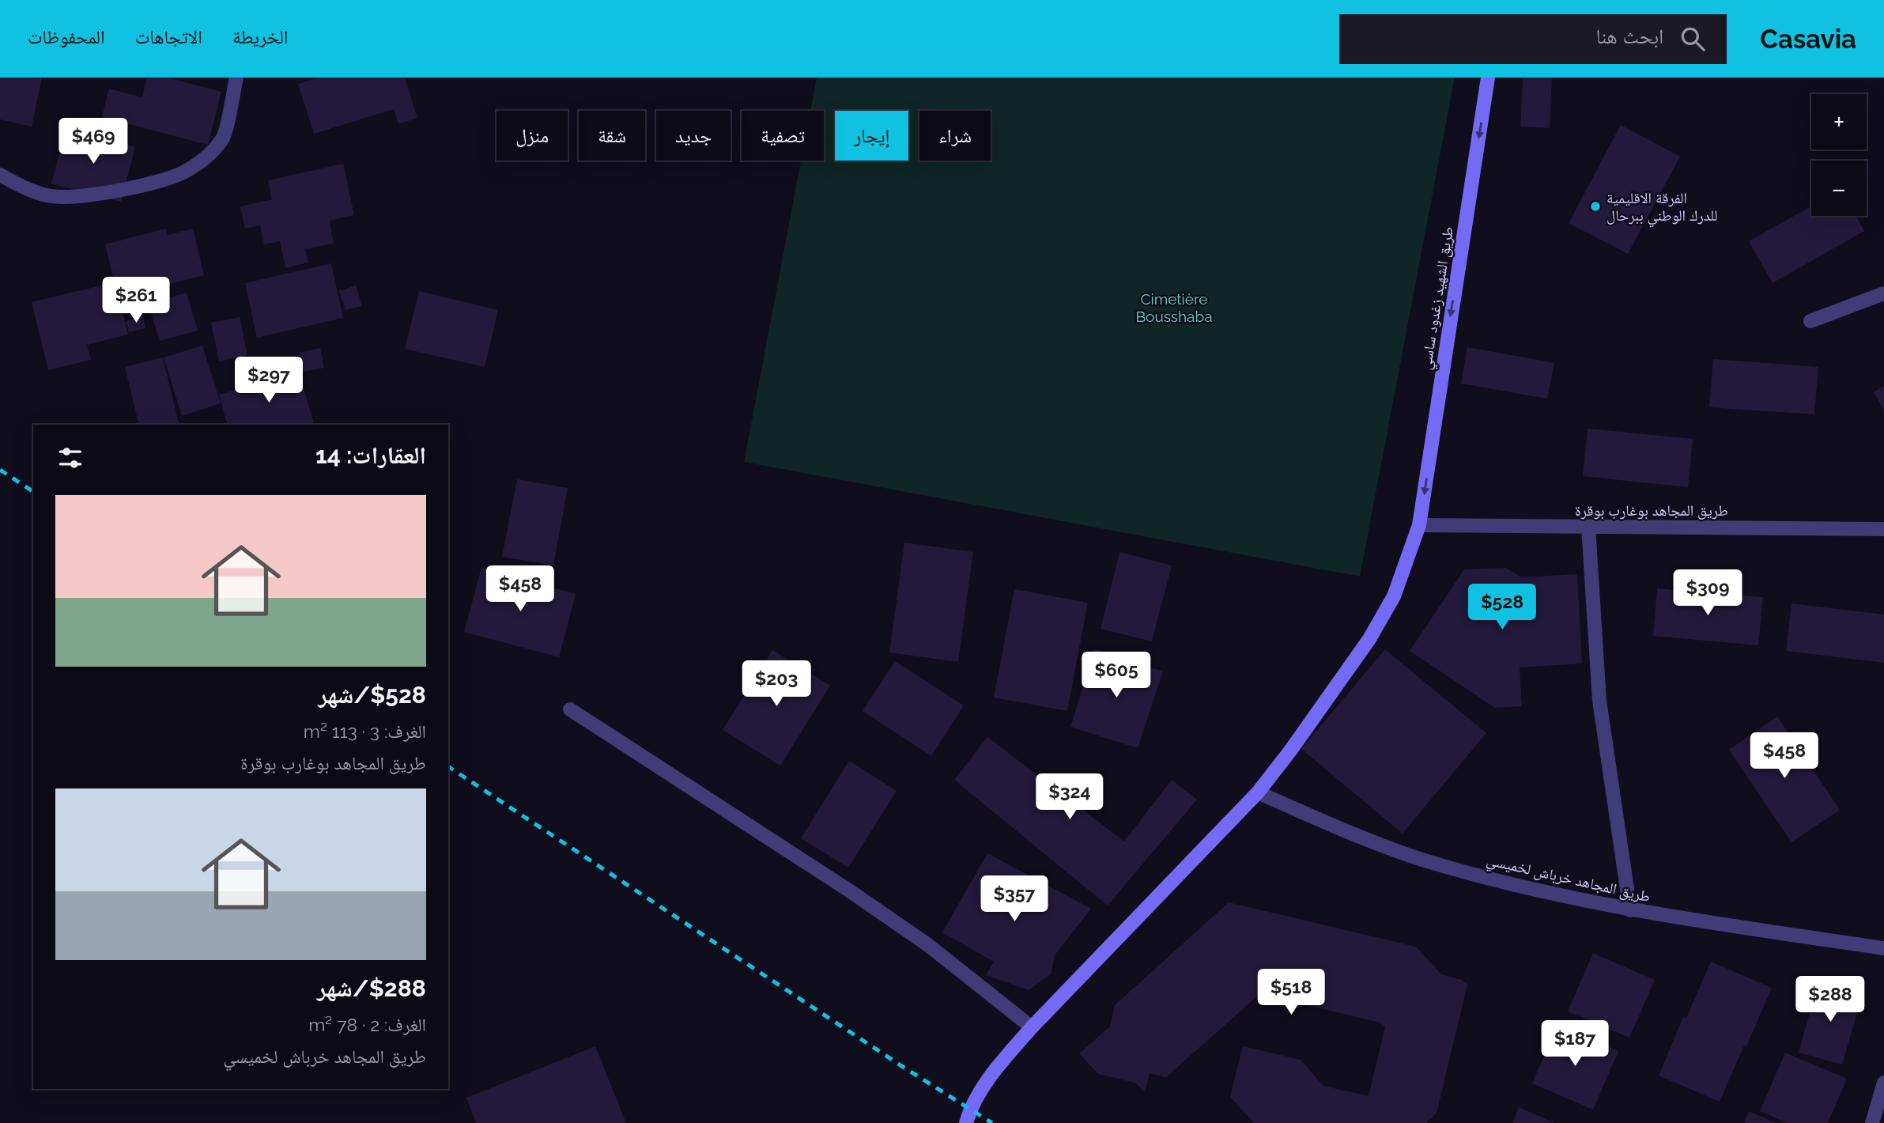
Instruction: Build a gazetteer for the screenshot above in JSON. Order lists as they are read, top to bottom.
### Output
{
  "streets": {
    "street": ["طريق الشهيد زغدود ساسي", "طريق المجاهد بوغارب بوقرة", "طريق المجاهد خرباش لخميسي"]
  },
  "crossings": [
    ["طريق الشهيد زغدود ساسي", "طريق المجاهد بوغارب بوقرة"],
    ["طريق الشهيد زغدود ساسي", "طريق المجاهد خرباش لخميسي"]
  ],
  "one_way": ["طريق الشهيد زغدود ساسي"],
  "parks": ["Cimetière Bousshaba"],
  "places": ["الفرقة الاقليمية للدرك الوطني ببرحال"],
  "page": {
    "header": "Casavia",
    "search": "ابحث هنا",
    "nav": ["الخريطة", "الاتجاهات", "المحفوظات"],
    "map_buttons": ["+", "−"],
    "chip": [
      "شراء",
      "إيجار",
      "تصفية",
      "جديد",
      "شقة",
      "منزل"
    ],
    "price": [
      "$469",
      "$261",
      "$297",
      "$458",
      "$309",
      "$528",
      "$605",
      "$203",
      "$458",
      "$324",
      "$357",
      "$518",
      "$288",
      "$187"
    ],
    "heading": "العقارات: 14",
    "list": [
      {
        "name": "$528/شهر",
        "note": "الغرف: 3 · 113 m² · طريق المجاهد بوغارب بوقرة"
      },
      {
        "name": "$288/شهر",
        "note": "الغرف: 2 · 78 m² · طريق المجاهد خرباش لخميسي"
      }
    ]
  }
}
